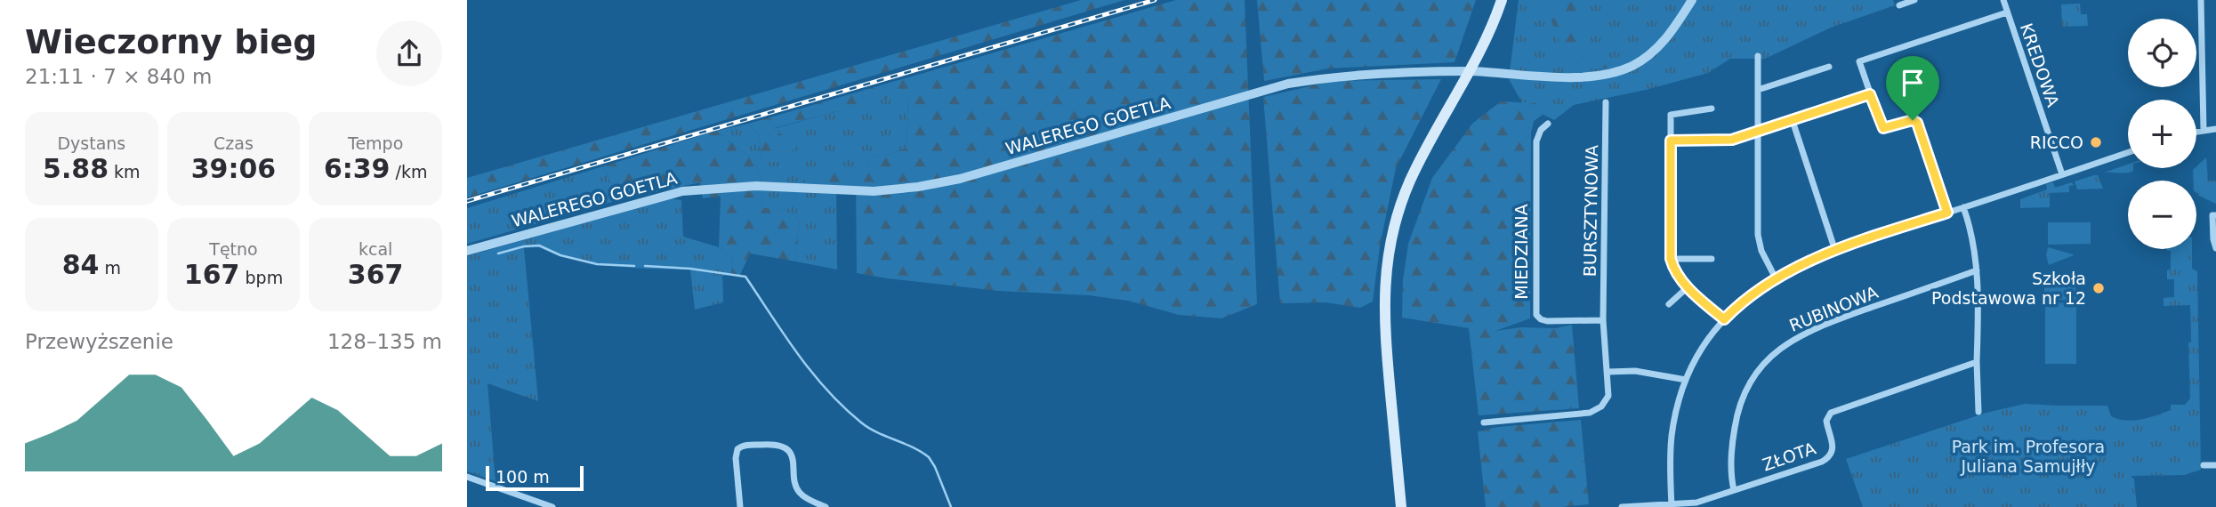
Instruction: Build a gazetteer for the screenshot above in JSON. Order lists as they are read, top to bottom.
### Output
{
  "streets": {
    "street": [
      "KREDOWA",
      "WALEREGO GOETLA",
      "BURSZTYNOWA",
      "MIEDZIANA",
      "RUBINOWA",
      "ZŁOTA"
    ]
  },
  "crossings": [
    ["BURSZTYNOWA", "MIEDZIANA"],
    ["RUBINOWA", "ZŁOTA"]
  ],
  "parks": ["Park im. Profesora Juliana Samujłły"],
  "places": ["RICCO", "Szkoła Podstawowa nr 12"],
  "scale_bar": "100 m",
  "page": {
    "heading": ["Wieczorny bieg", "21:11 · 7 × 840 m"],
    "map_buttons": ["+", "−"],
    "stats": [
      ["Dystans", "5.88 km"],
      ["Czas", "39:06"],
      ["Tempo", "6:39 /km"],
      ["84 m"],
      ["Tętno", "167 bpm"],
      ["kcal", "367"]
    ],
    "chart": ["Przewyższenie", "128–135 m"],
    "scale": "100 m"
  }
}
